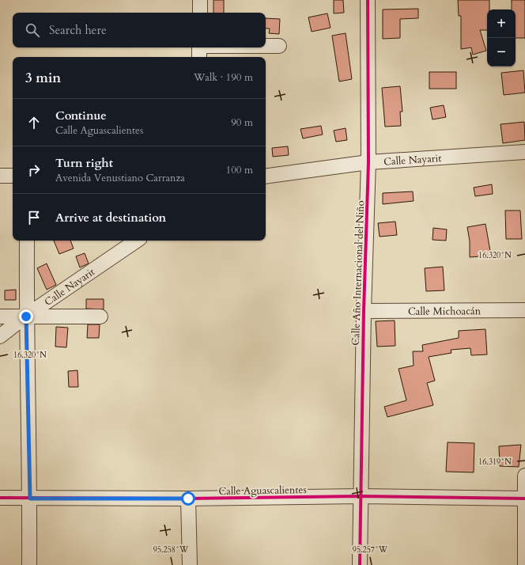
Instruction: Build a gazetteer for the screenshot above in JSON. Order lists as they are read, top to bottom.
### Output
{
  "streets": {
    "street": [
      "Calle Nayarit",
      "Calle Año Internacional del Niño",
      "Calle Michoacán",
      "Calle Aguascalientes"
    ]
  },
  "crossings": [
    ["Calle Nayarit", "Calle Año Internacional del Niño"],
    ["Calle Año Internacional del Niño", "Calle Michoacán"],
    ["Calle Año Internacional del Niño", "Calle Aguascalientes"]
  ],
  "page": {
    "map_buttons": ["+", "−"],
    "search": "Search here",
    "heading": ["3 min", "Walk · 190 m"],
    "list": [
      ["Continue", "Calle Aguascalientes", "90 m"],
      ["Turn right", "Avenida Venustiano Carranza", "100 m"],
      "Arrive at destination"
    ]
  },
  "coordinates": [
    "16.320°N",
    "16.319°N",
    "95.258°W",
    "95.257°W"
  ]
}
